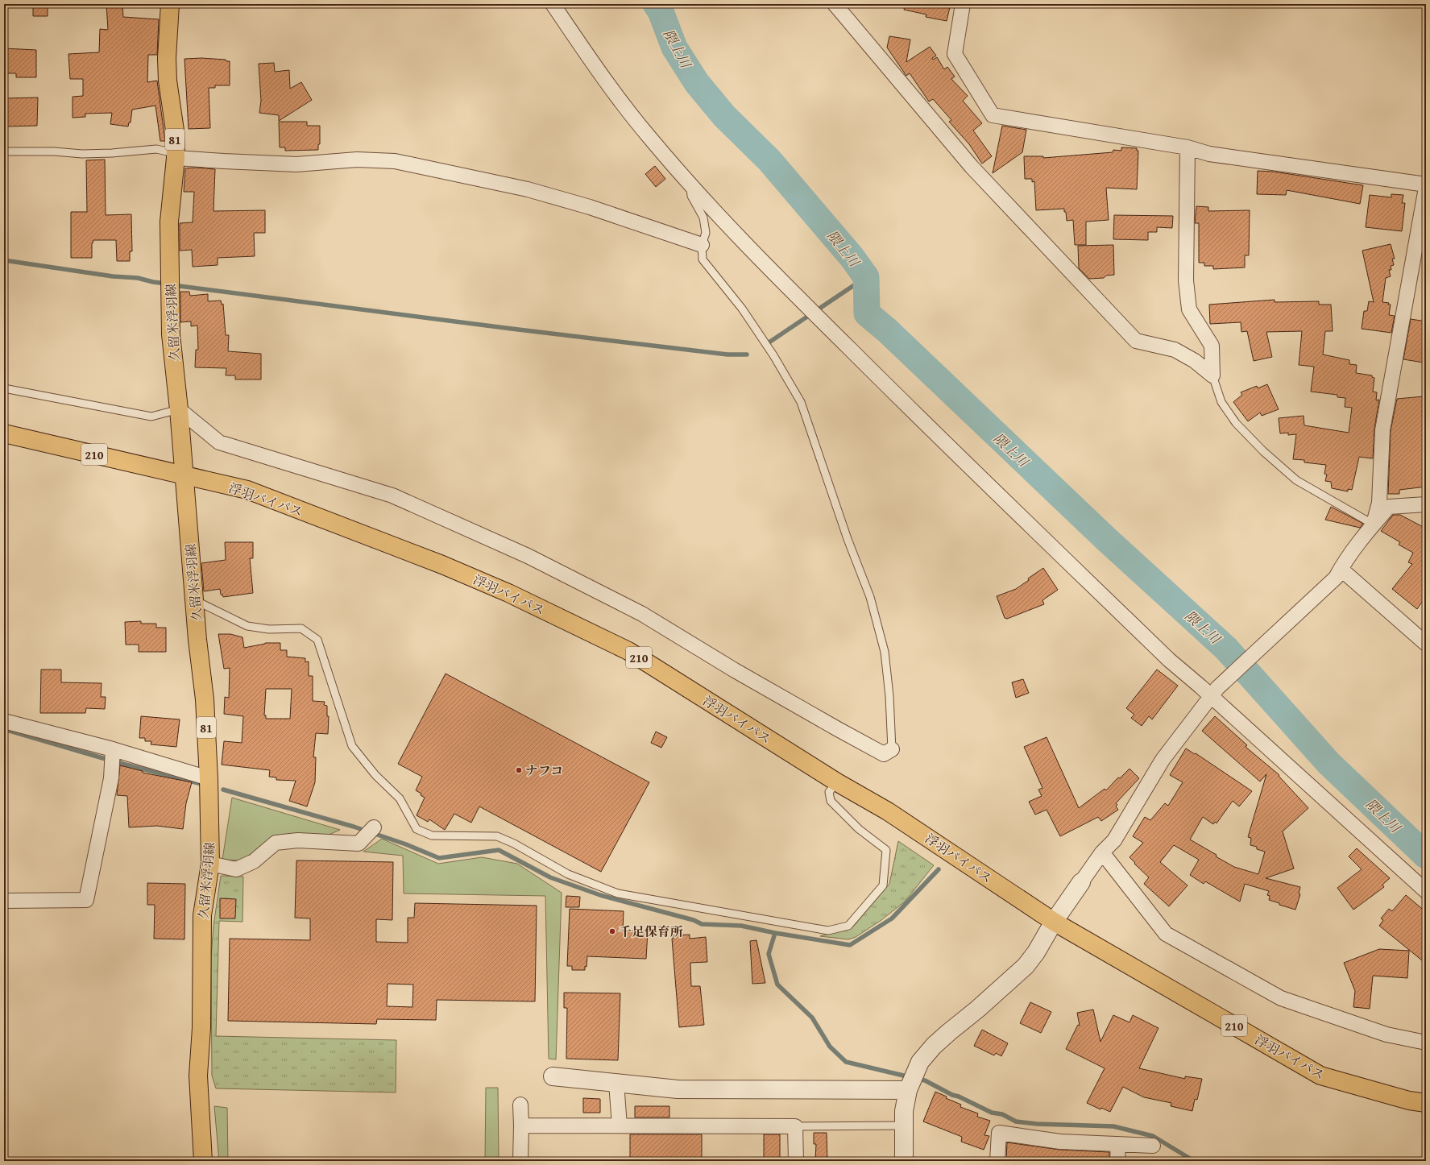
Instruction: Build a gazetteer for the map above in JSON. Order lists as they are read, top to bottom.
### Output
{
  "streets": {
    "main road": [
      "81",
      "久留米浮羽線",
      "210",
      "浮羽バイパス"
    ]
  },
  "crossings": [
    ["久留米浮羽線", "浮羽バイパス"]
  ],
  "water": ["隈上川"],
  "places": ["ナフコ", "千足保育所"]
}
